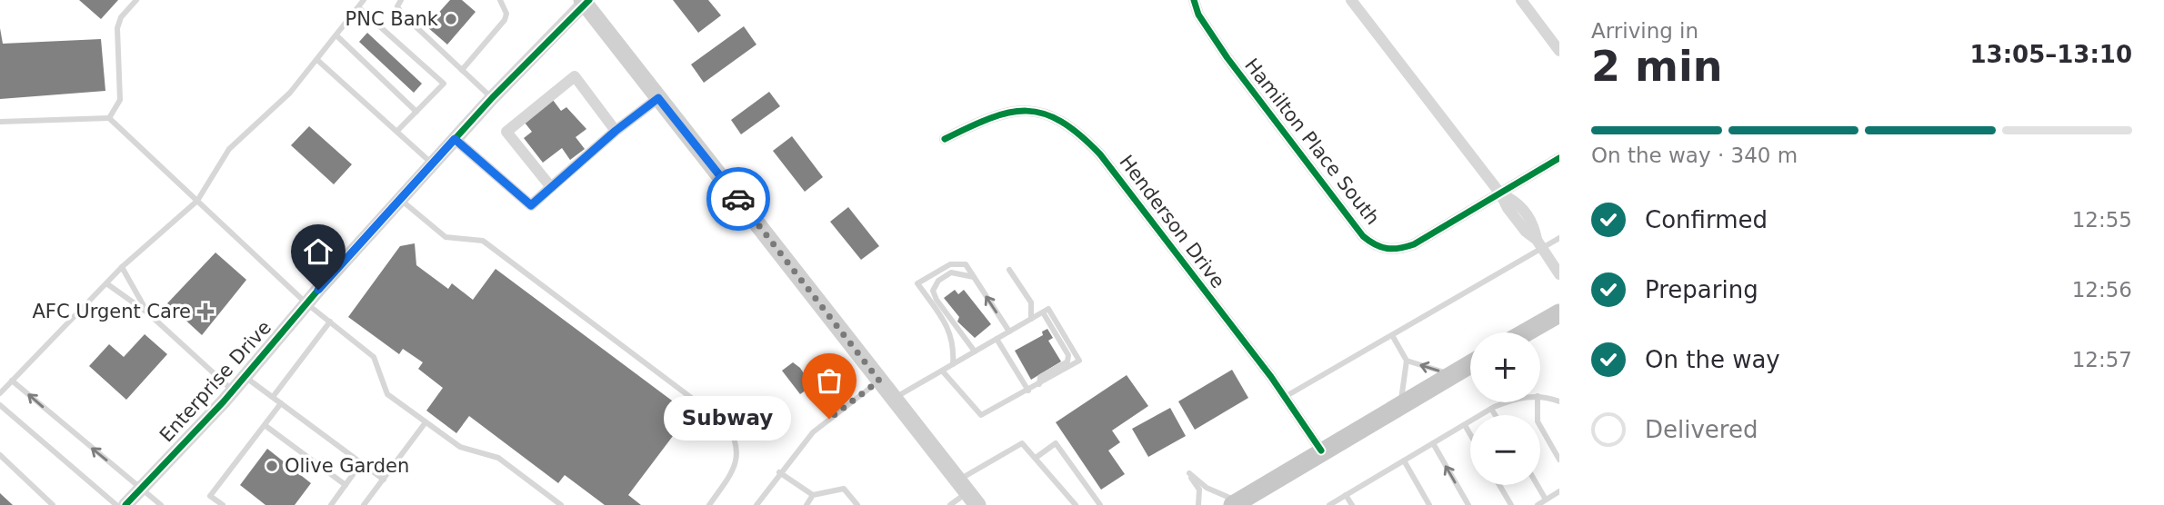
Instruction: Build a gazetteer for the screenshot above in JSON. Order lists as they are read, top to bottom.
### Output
{
  "streets": {
    "street": ["Hamilton Place South", "Henderson Drive", "Enterprise Drive"]
  },
  "places": {
    "other": ["PNC Bank", "Subway", "Olive Garden"],
    "health": ["AFC Urgent Care"]
  },
  "page": {
    "heading": ["2 min", "Arriving in", "13:05–13:10"],
    "bar": "On the way · 340 m",
    "list": [
      ["Confirmed", "12:55"],
      ["Preparing", "12:56"],
      ["On the way", "12:57"],
      "Delivered"
    ],
    "map_buttons": ["+", "−"],
    "bubble": "Subway"
  }
}
